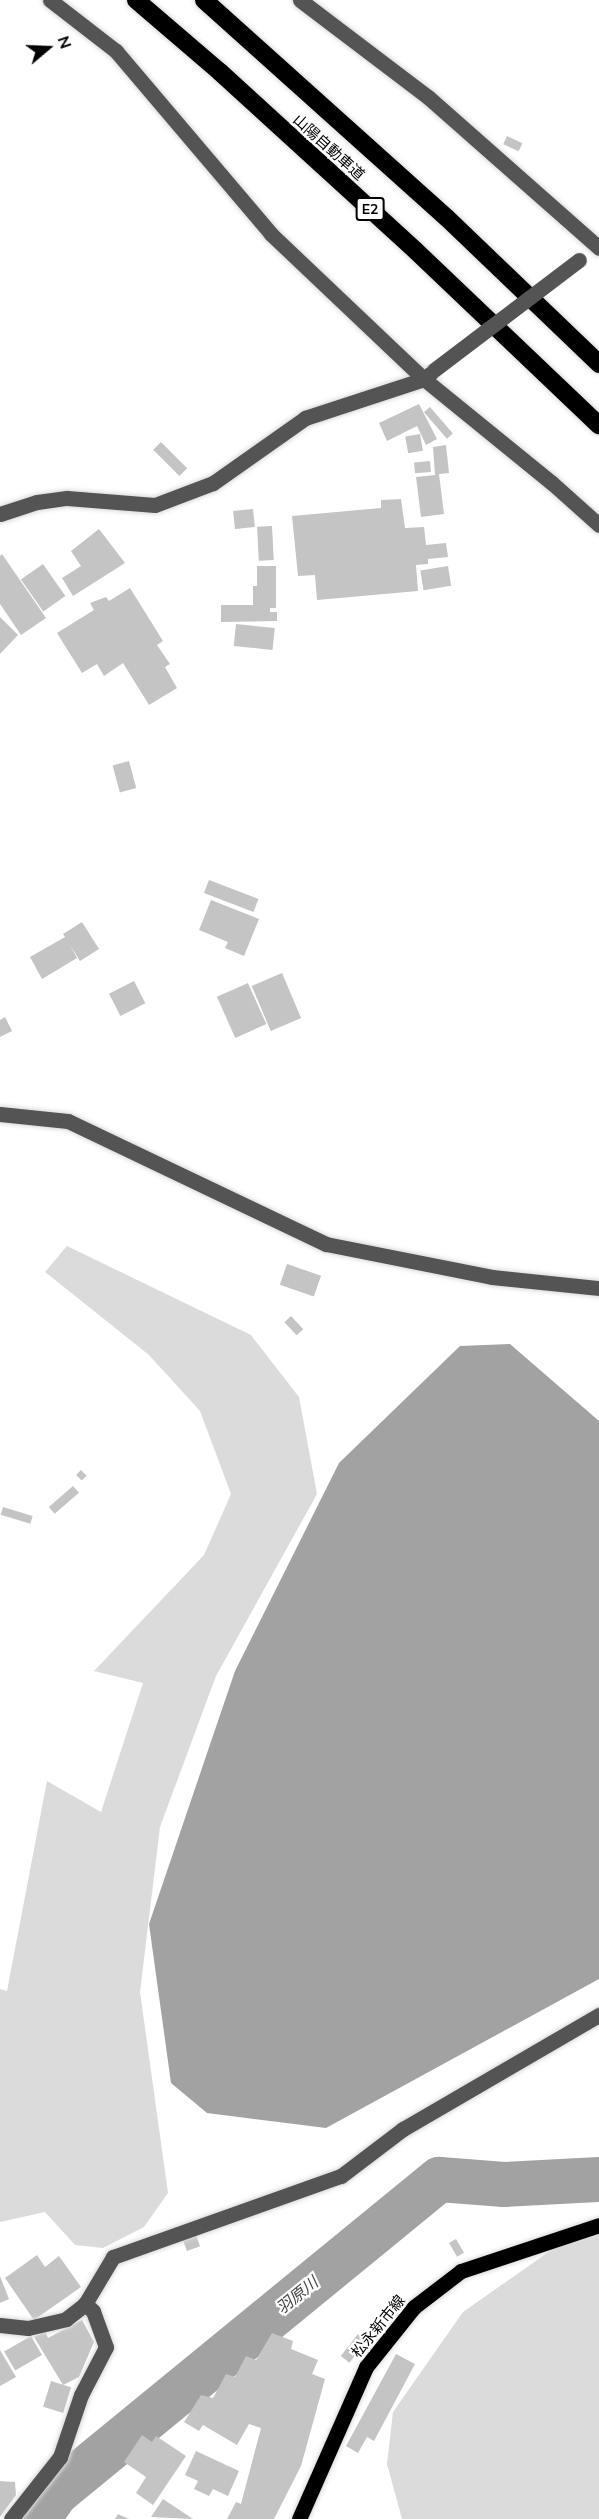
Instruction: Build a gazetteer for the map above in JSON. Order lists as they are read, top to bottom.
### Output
{
  "streets": {
    "highway": ["山陽自動車道", "E2"],
    "main road": ["松永新市線"]
  },
  "water": ["羽原川"],
  "north": "right"
}
